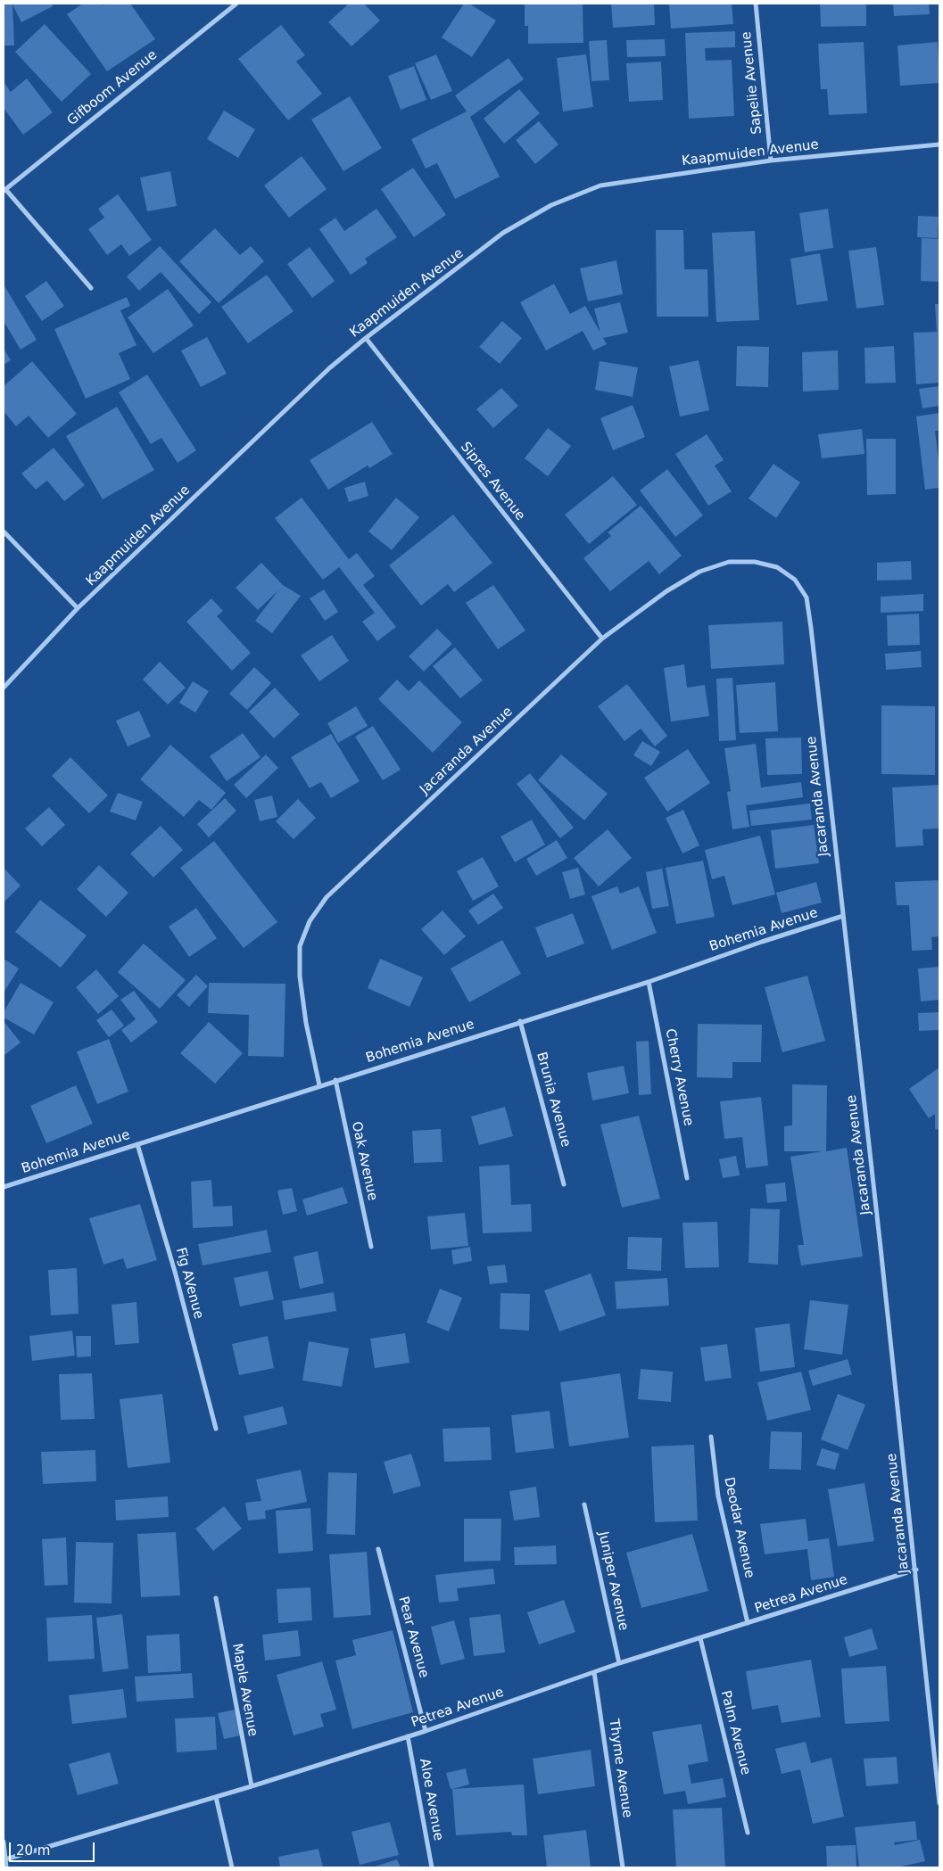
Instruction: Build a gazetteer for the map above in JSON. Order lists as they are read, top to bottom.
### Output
{
  "streets": {
    "street": [
      "Sapelie Avenue",
      "Gifboom Avenue",
      "Kaapmuiden Avenue",
      "Sipres Avenue",
      "Jacaranda Avenue",
      "Bohemia Avenue",
      "Cherry Avenue",
      "Brunia Avenue",
      "Oak Avenue",
      "Fig AVenue",
      "Deodar Avenue",
      "Juniper Avenue",
      "Petrea Avenue",
      "Pear Avenue",
      "Maple Avenue",
      "Palm Avenue",
      "Thyme Avenue",
      "Aloe Avenue"
    ]
  },
  "crossings": [
    ["Sapelie Avenue", "Kaapmuiden Avenue"],
    ["Kaapmuiden Avenue", "Sipres Avenue"],
    ["Sipres Avenue", "Jacaranda Avenue"],
    ["Jacaranda Avenue", "Bohemia Avenue"],
    ["Jacaranda Avenue", "Petrea Avenue"],
    ["Bohemia Avenue", "Cherry Avenue"],
    ["Bohemia Avenue", "Brunia Avenue"],
    ["Bohemia Avenue", "Oak Avenue"],
    ["Bohemia Avenue", "Fig AVenue"],
    ["Deodar Avenue", "Petrea Avenue"],
    ["Juniper Avenue", "Petrea Avenue"],
    ["Petrea Avenue", "Pear Avenue"],
    ["Petrea Avenue", "Maple Avenue"],
    ["Petrea Avenue", "Palm Avenue"],
    ["Petrea Avenue", "Thyme Avenue"],
    ["Petrea Avenue", "Aloe Avenue"]
  ],
  "scale_bar": "20 m"
}
